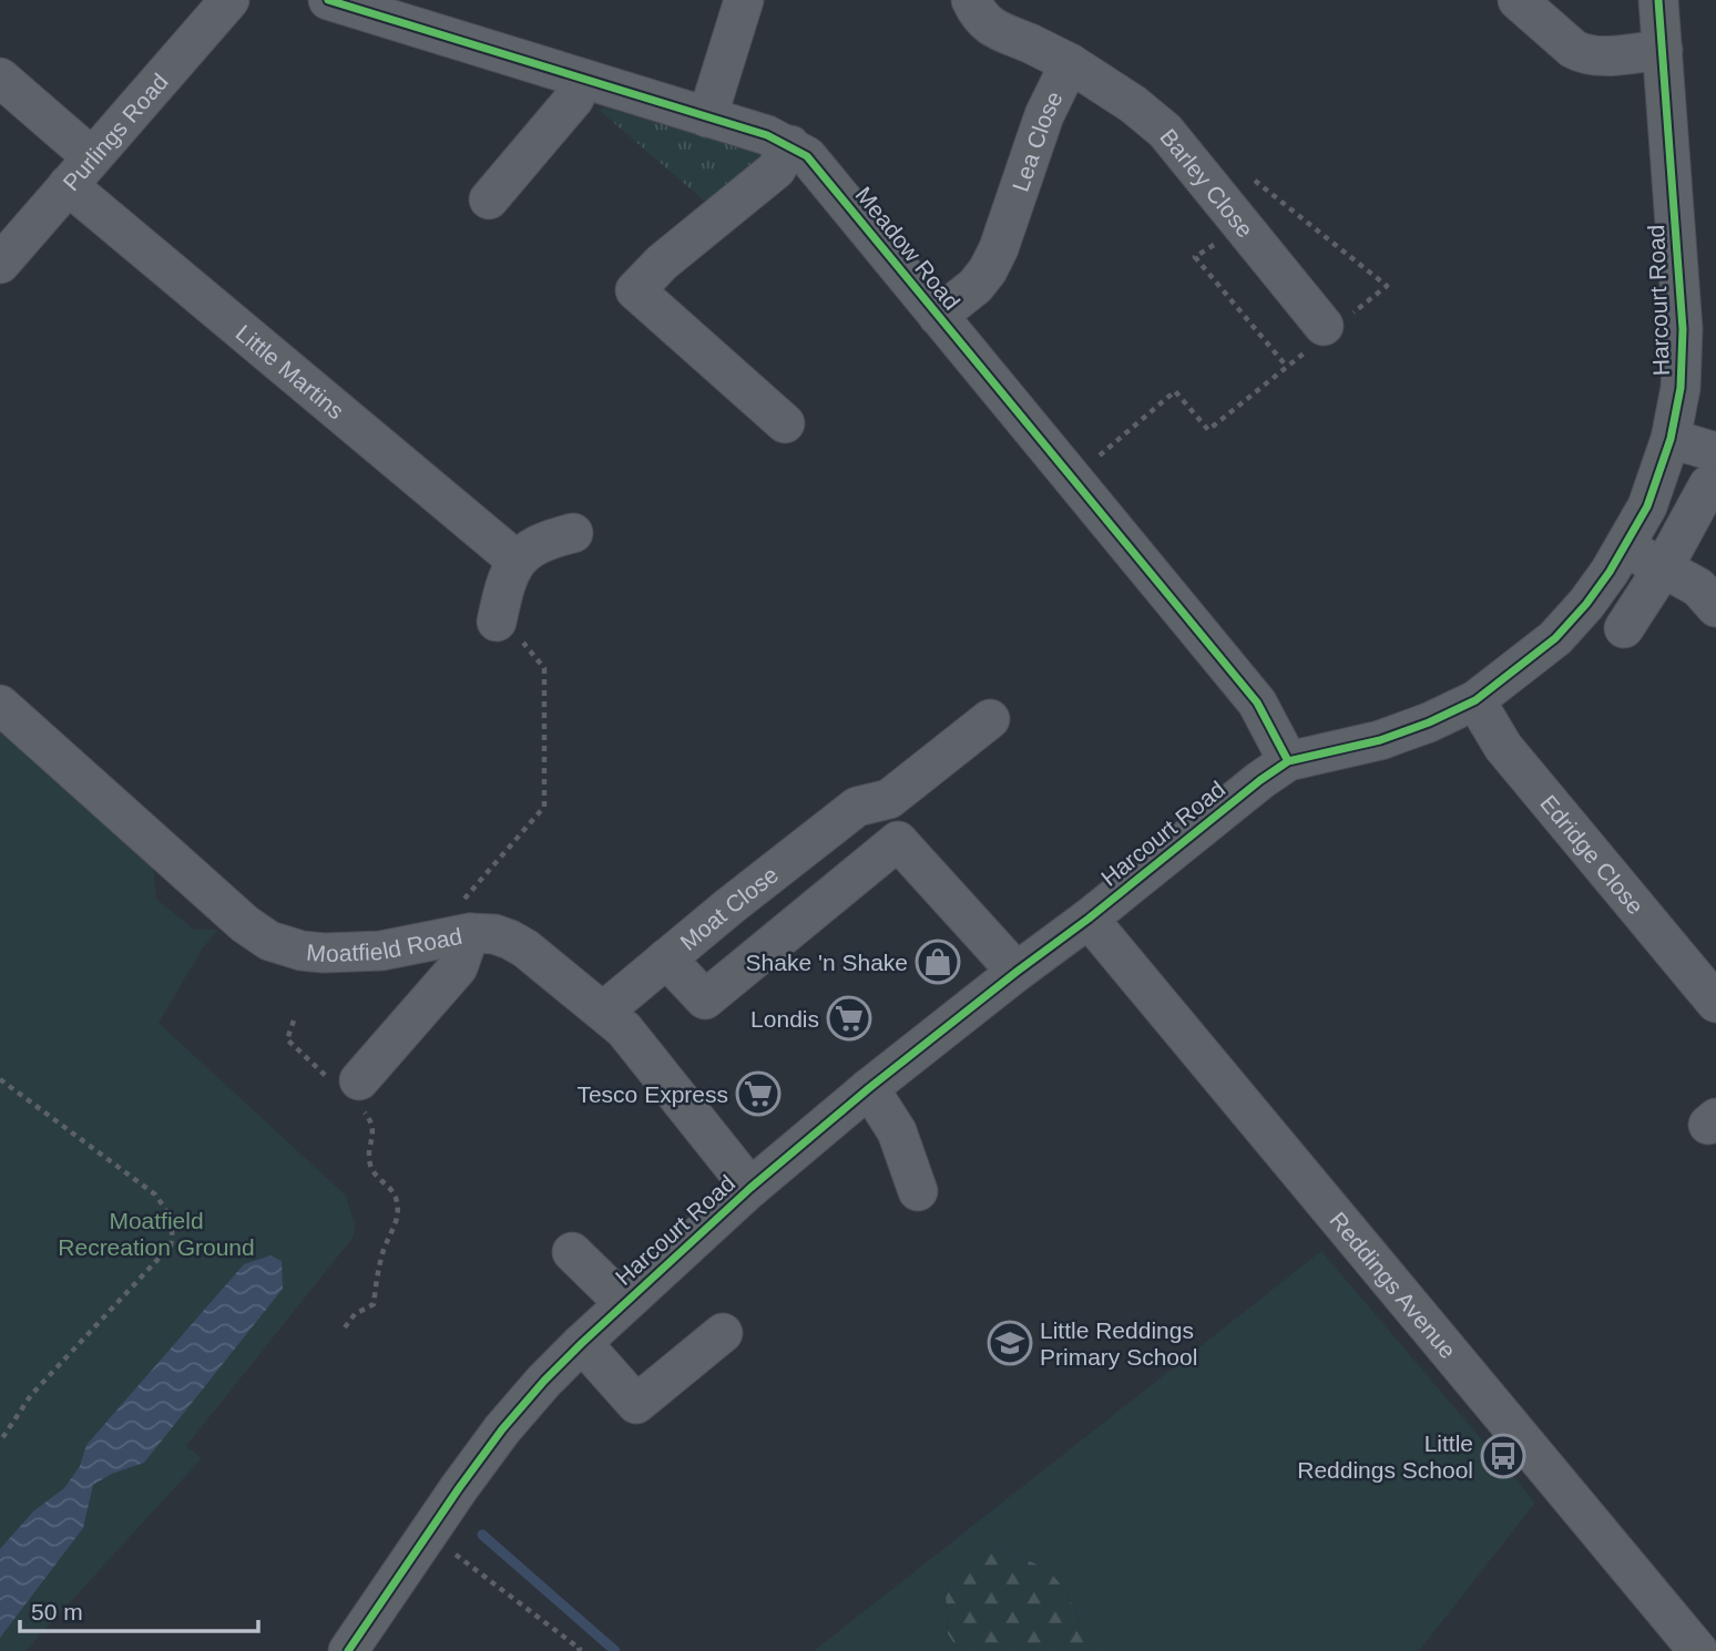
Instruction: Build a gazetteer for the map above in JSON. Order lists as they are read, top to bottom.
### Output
{
  "streets": {
    "street": [
      "Purlings Road",
      "Lea Close",
      "Barley Close",
      "Meadow Road",
      "Harcourt Road",
      "Little Martins",
      "Edridge Close",
      "Moat Close",
      "Moatfield Road",
      "Reddings Avenue"
    ]
  },
  "crossings": [
    ["Purlings Road", "Little Martins"],
    ["Lea Close", "Barley Close"],
    ["Lea Close", "Meadow Road"],
    ["Meadow Road", "Harcourt Road"],
    ["Harcourt Road", "Edridge Close"],
    ["Harcourt Road", "Moatfield Road"],
    ["Harcourt Road", "Reddings Avenue"],
    ["Moat Close", "Moatfield Road"]
  ],
  "parks": ["Moatfield Recreation Ground"],
  "places": {
    "shop": ["Shake 'n Shake"],
    "supermarket": ["Londis", "Tesco Express"],
    "school or university": ["Little Reddings Primary School"],
    "bus stop": ["Little Reddings School"]
  },
  "scale_bar": "50 m"
}
